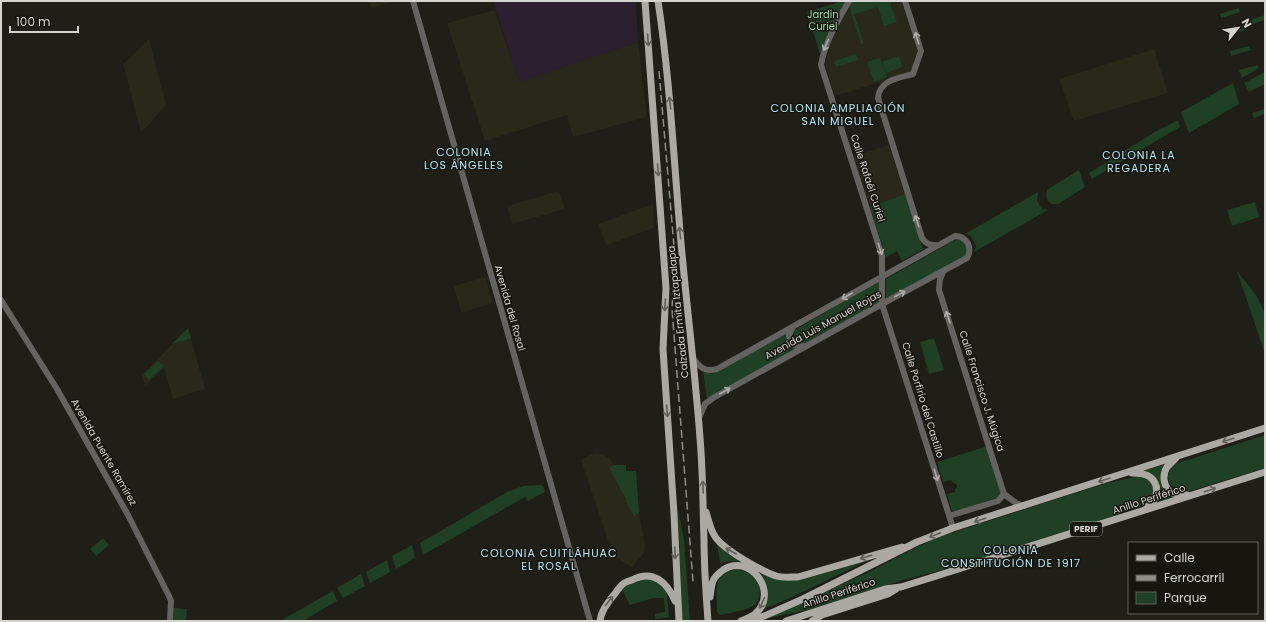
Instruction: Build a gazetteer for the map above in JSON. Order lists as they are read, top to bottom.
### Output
{
  "streets": {
    "main road": ["Calzada Ermita Iztapalapa", "Anillo Periférico", "PERIF"],
    "street": [
      "Calle Rafaél Curiel",
      "Avenida del Rosal",
      "Avenida Luis Manuel Rojas",
      "Calle Francisco J. Múgica",
      "Calle Porfirio del Castillo",
      "Avenida Puente Ramírez"
    ]
  },
  "crossings": [
    ["Calle Rafaél Curiel", "Avenida Luis Manuel Rojas"],
    ["Calle Rafaél Curiel", "Calle Porfirio del Castillo"],
    ["Calzada Ermita Iztapalapa", "Avenida Luis Manuel Rojas"],
    ["Avenida Luis Manuel Rojas", "Calle Francisco J. Múgica"],
    ["Avenida Luis Manuel Rojas", "Calle Porfirio del Castillo"]
  ],
  "one_way": ["Calle Rafaél Curiel", "Calle Francisco J. Múgica", "Calle Porfirio del Castillo"],
  "districts": [
    "COLONIA AMPLIACIÓN SAN MIGUEL",
    "COLONIA LOS ÁNGELES",
    "COLONIA LA REGADERA",
    "COLONIA CONSTITUCIÓN DE 1917",
    "COLONIA CUITLÁHUAC EL ROSAL"
  ],
  "parks": ["Jardín Curiel"],
  "legend": ["Calle", "Ferrocarril", "Parque"],
  "scale_bar": "100 m",
  "north": "top right"
}
